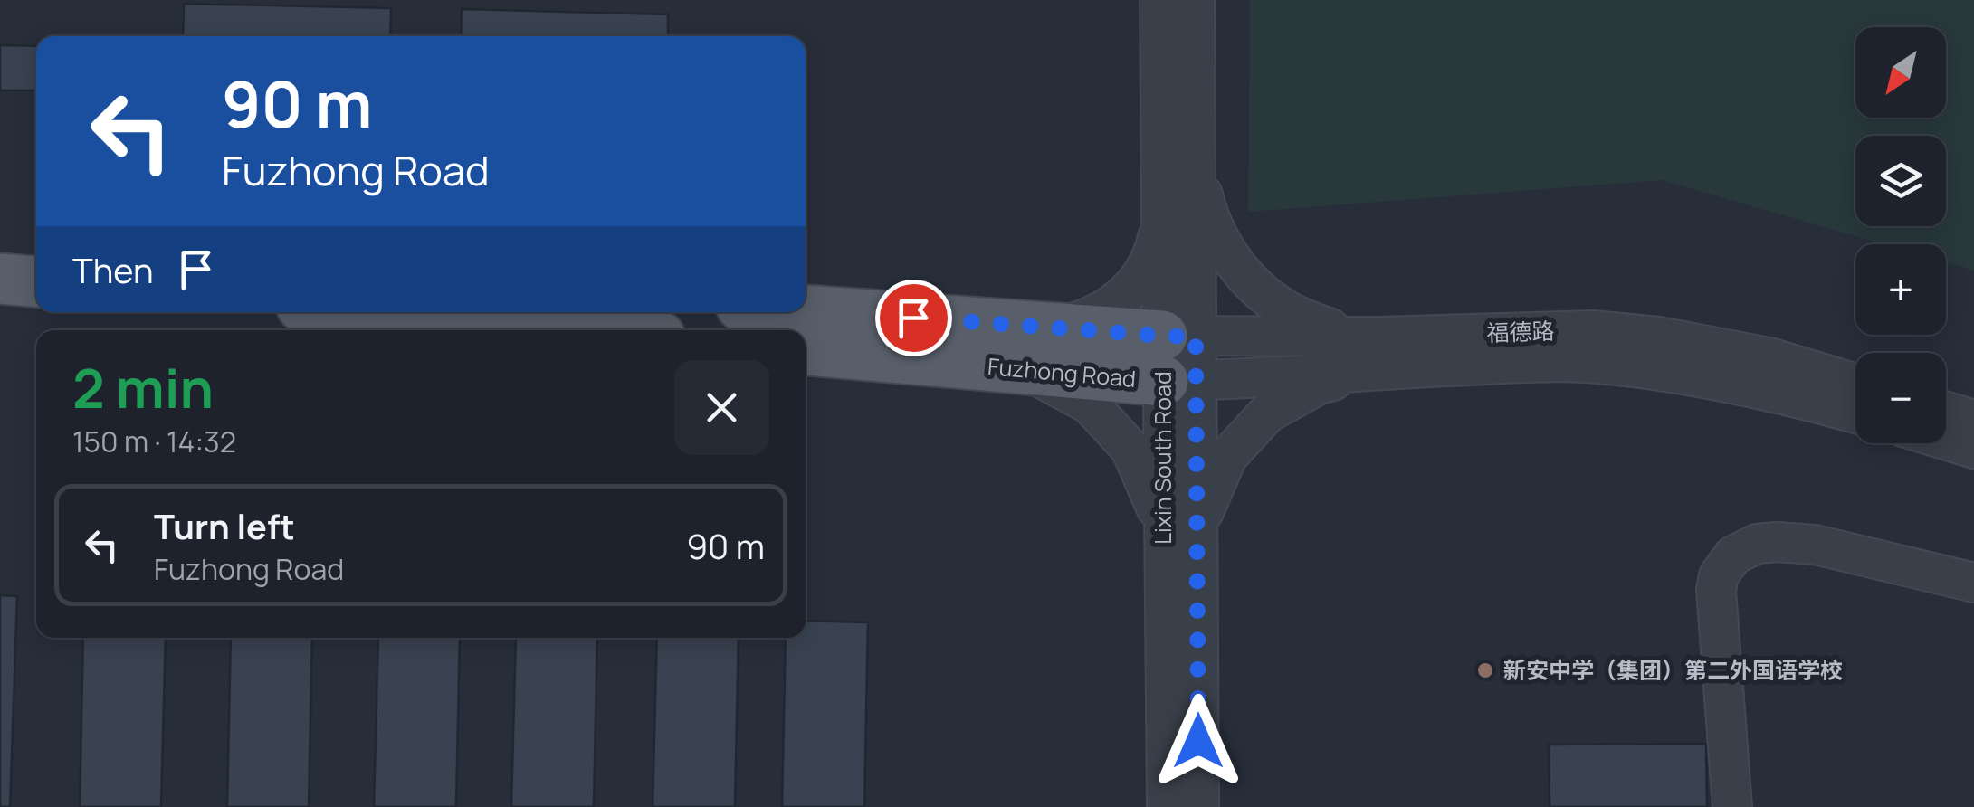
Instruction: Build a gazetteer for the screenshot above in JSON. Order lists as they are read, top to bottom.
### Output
{
  "streets": {
    "main road": ["Fuzhong Road"],
    "street": ["福德路", "Lixin South Road"]
  },
  "crossings": [
    ["福德路", "Fuzhong Road"],
    ["福德路", "Lixin South Road"],
    ["Fuzhong Road", "Lixin South Road"]
  ],
  "places": ["新安中学（集团）第二外国语学校"],
  "north": "bottom left",
  "page": {
    "map_buttons": ["+", "−"],
    "turn": ["90 m", "Fuzhong Road"],
    "then": "Then",
    "heading": ["2 min", "150 m · 14:32"],
    "list": [
      {
        "name": "Turn left",
        "note": "Fuzhong Road",
        "value": "90 m"
      }
    ]
  }
}
